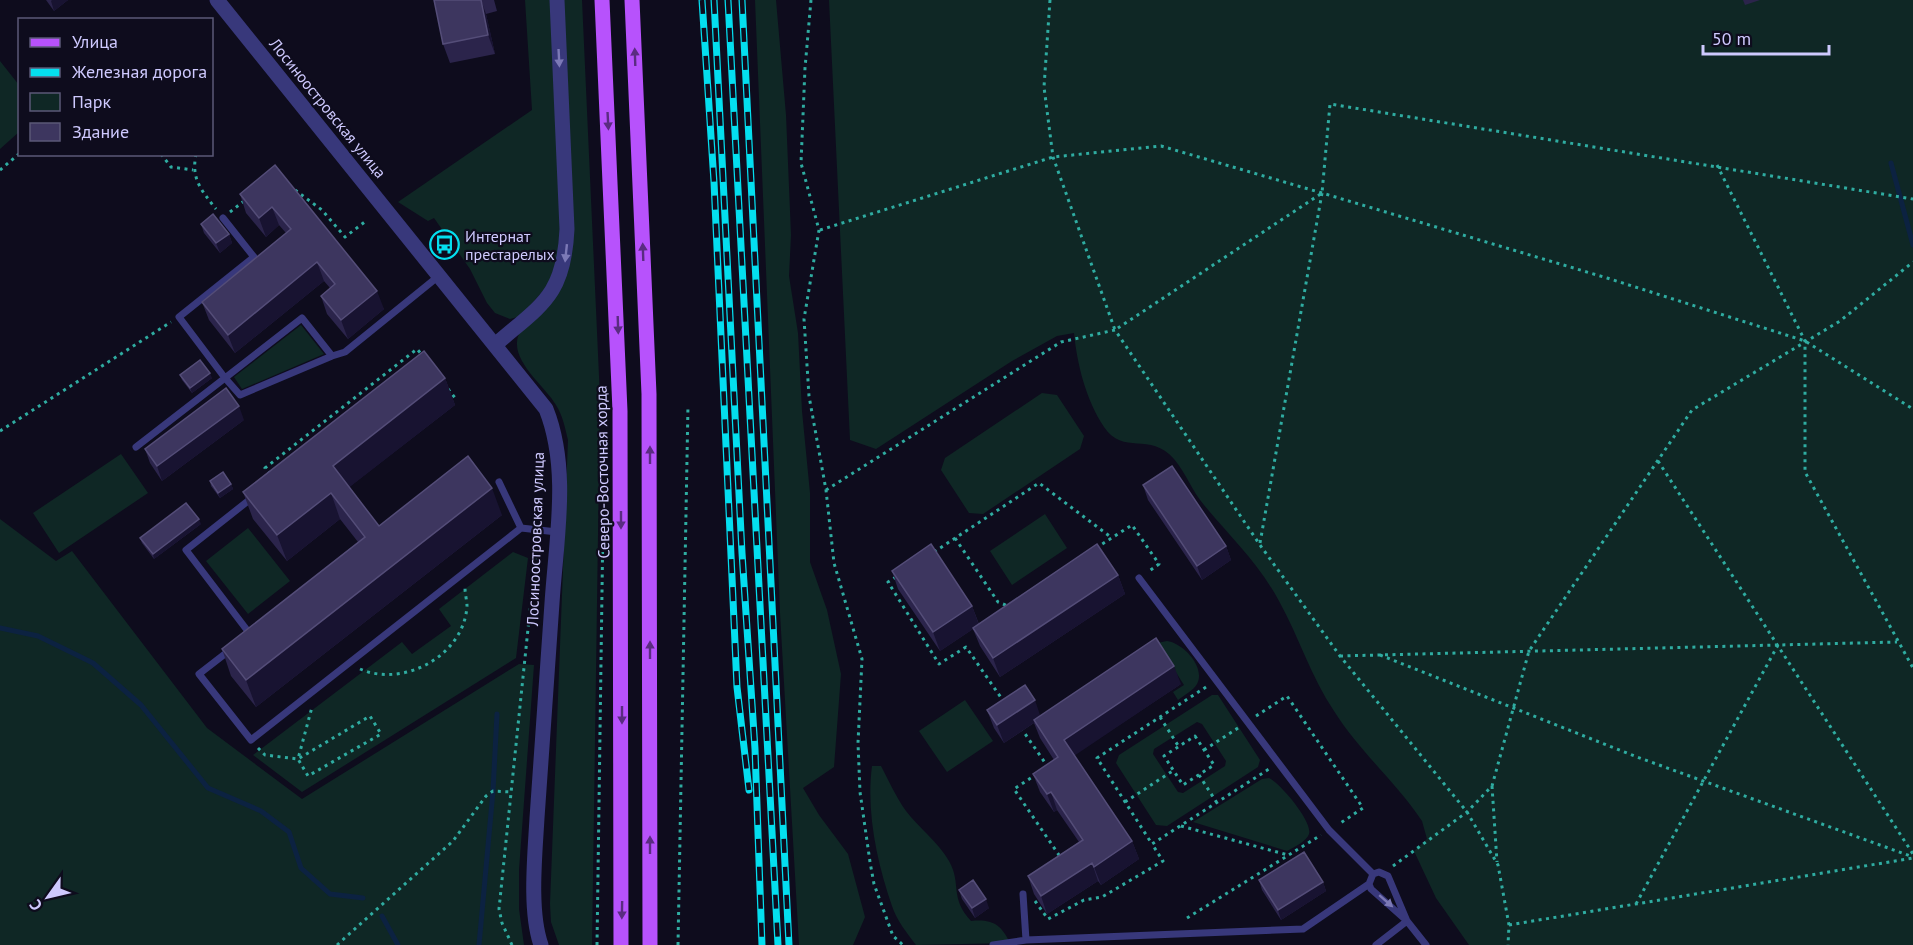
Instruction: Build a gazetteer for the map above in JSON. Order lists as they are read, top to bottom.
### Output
{
  "streets": {
    "main road": ["Северо-Восточная хорда"],
    "street": ["Лосиноостровская улица"]
  },
  "places": {
    "bus stop": ["Интернат престарелых"]
  },
  "legend": [
    "Улица",
    "Железная дорога",
    "Парк",
    "Здание"
  ],
  "scale_bar": "50 m",
  "north": "bottom left"
}
